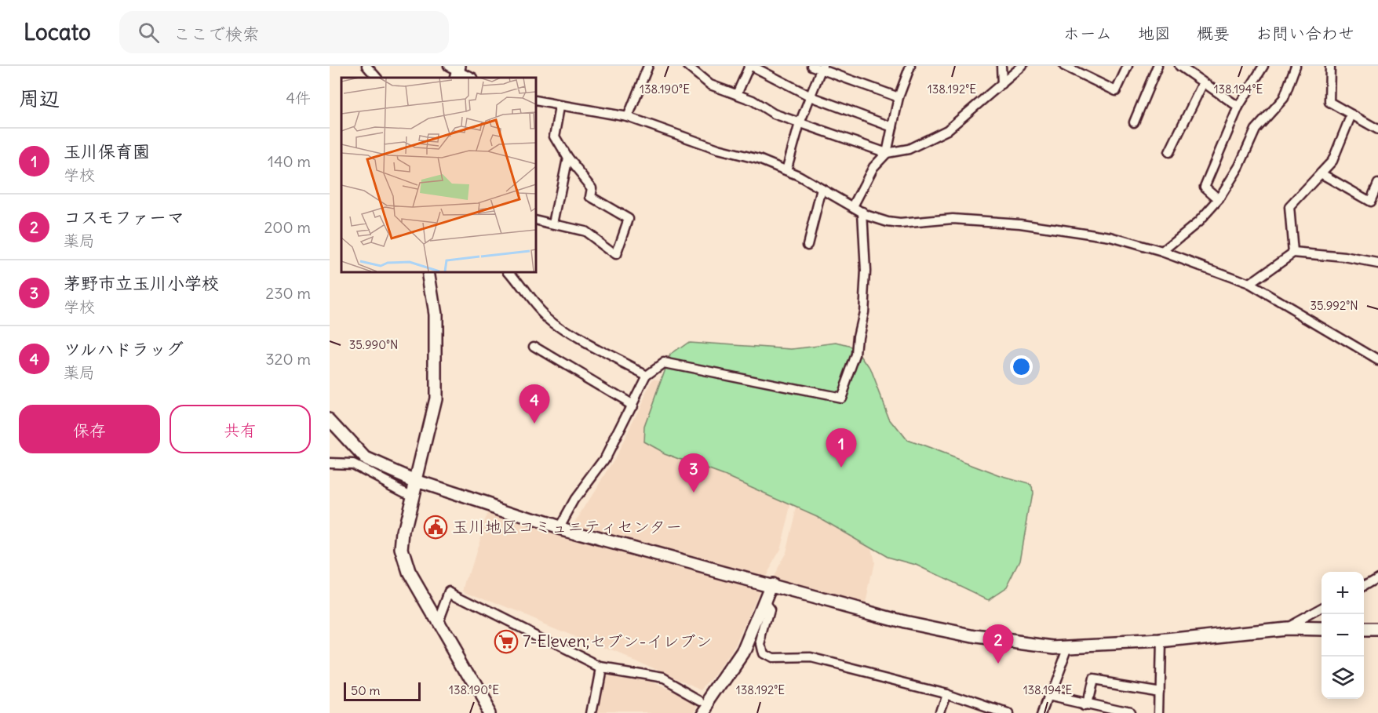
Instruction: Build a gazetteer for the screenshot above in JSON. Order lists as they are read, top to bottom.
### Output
{
  "places": {
    "public building": ["玉川地区コミュニティセンター"],
    "supermarket": ["7-Eleven;セブン-イレブン"]
  },
  "scale_bar": "50 m",
  "page": {
    "header": "Locato",
    "search": "ここで検索",
    "nav": [
      "ホーム",
      "地図",
      "概要",
      "お問い合わせ"
    ],
    "heading": ["周辺", "4件"],
    "list": [
      {
        "mark": "1",
        "name": "玉川保育園",
        "note": "学校",
        "value": "140 m"
      },
      {
        "mark": "2",
        "name": "コスモファーマ",
        "note": "薬局",
        "value": "200 m"
      },
      {
        "mark": "3",
        "name": "茅野市立玉川小学校",
        "note": "学校",
        "value": "230 m"
      },
      {
        "mark": "4",
        "name": "ツルハドラッグ",
        "note": "薬局",
        "value": "320 m"
      }
    ],
    "pins": [
      "4",
      "1",
      "3",
      "2"
    ],
    "buttons": ["保存", "共有"],
    "map_buttons": ["+", "−"],
    "scale": "50 m"
  },
  "coordinates": [
    "138.190°E",
    "138.192°E",
    "138.194°E",
    "35.992°N",
    "35.990°N"
  ]
}
